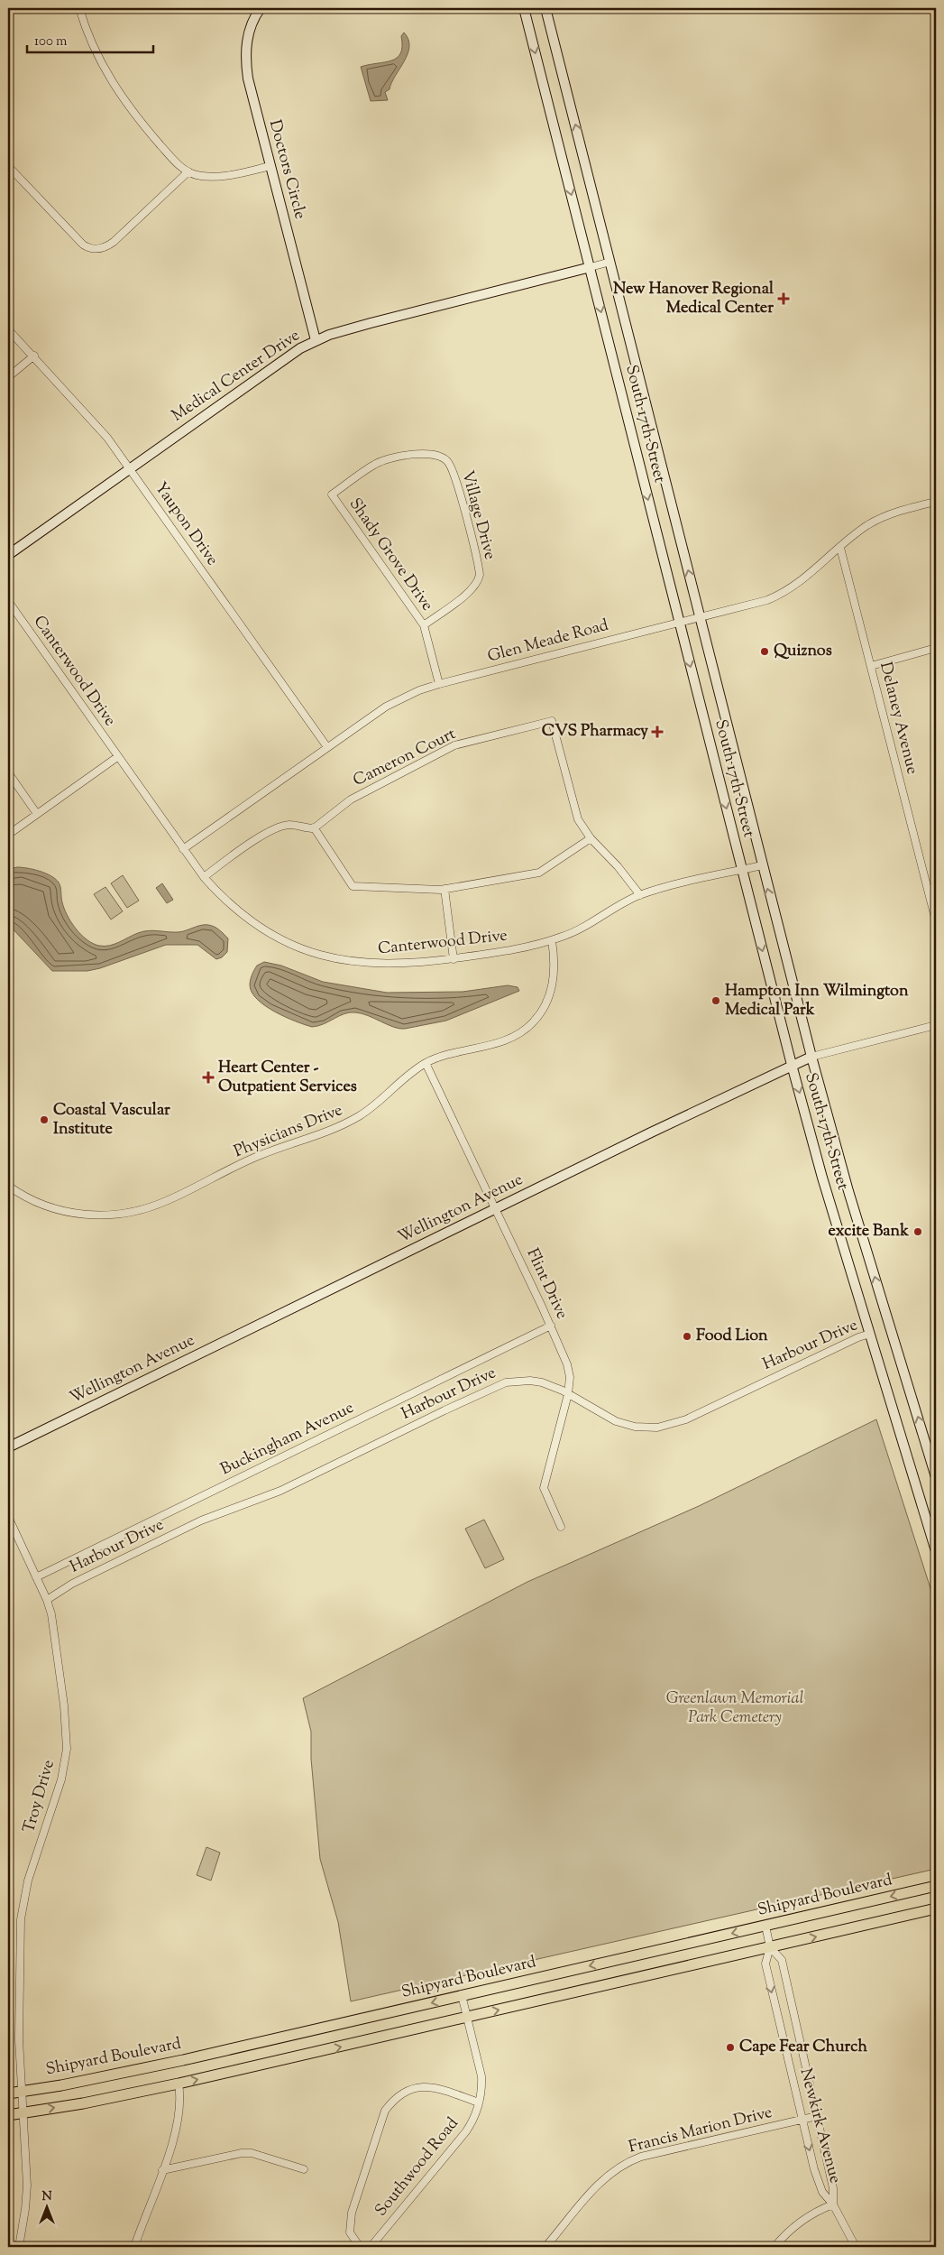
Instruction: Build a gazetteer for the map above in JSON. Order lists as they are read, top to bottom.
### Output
{
  "streets": {
    "main road": [
      "Doctors Circle",
      "Medical Center Drive",
      "South 17th Street",
      "Wellington Avenue",
      "Shipyard Boulevard"
    ],
    "street": [
      "Village Drive",
      "Yaupon Drive",
      "Shady Grove Drive",
      "Glen Meade Road",
      "Canterwood Drive",
      "Delaney Avenue",
      "Cameron Court",
      "Physicians Drive",
      "Flint Drive",
      "Harbour Drive",
      "Buckingham Avenue",
      "Troy Drive",
      "Newkirk Avenue",
      "Francis Marion Drive",
      "Southwood Road"
    ]
  },
  "crossings": [
    ["Doctors Circle", "Medical Center Drive"],
    ["Medical Center Drive", "South 17th Street"],
    ["Medical Center Drive", "Yaupon Drive"],
    ["South 17th Street", "Glen Meade Road"],
    ["South 17th Street", "Canterwood Drive"],
    ["South 17th Street", "Wellington Avenue"],
    ["South 17th Street", "Harbour Drive"],
    ["Village Drive", "Shady Grove Drive"],
    ["Yaupon Drive", "Glen Meade Road"],
    ["Shady Grove Drive", "Glen Meade Road"],
    ["Glen Meade Road", "Canterwood Drive"],
    ["Glen Meade Road", "Delaney Avenue"],
    ["Canterwood Drive", "Cameron Court"],
    ["Canterwood Drive", "Physicians Drive"],
    ["Physicians Drive", "Flint Drive"],
    ["Wellington Avenue", "Flint Drive"],
    ["Flint Drive", "Harbour Drive"],
    ["Flint Drive", "Buckingham Avenue"],
    ["Harbour Drive", "Troy Drive"],
    ["Buckingham Avenue", "Troy Drive"],
    ["Troy Drive", "Shipyard Boulevard"],
    ["Shipyard Boulevard", "Newkirk Avenue"],
    ["Shipyard Boulevard", "Southwood Road"],
    ["Newkirk Avenue", "Francis Marion Drive"]
  ],
  "parks": ["Greenlawn Memorial Park Cemetery"],
  "places": {
    "health": ["New Hanover Regional Medical Center", "CVS Pharmacy", "Heart Center - Outpatient Services"],
    "other": [
      "Quiznos",
      "Hampton Inn Wilmington Medical Park",
      "Coastal Vascular Institute",
      "excite Bank",
      "Food Lion",
      "Cape Fear Church"
    ]
  },
  "scale_bar": "100 m",
  "north": "top"
}
